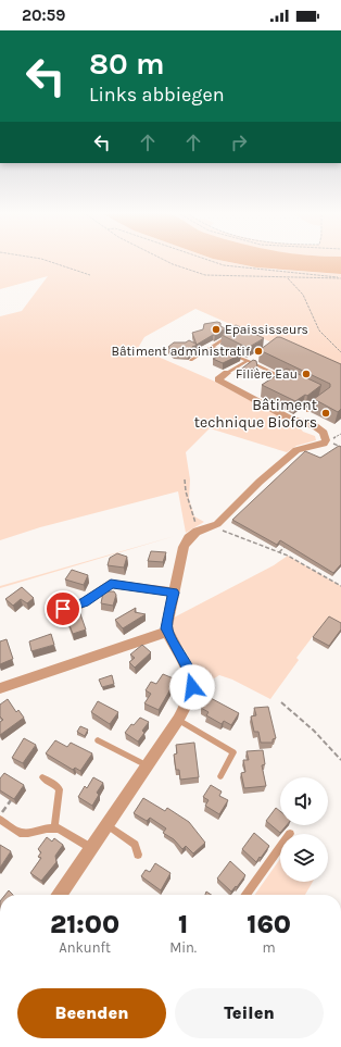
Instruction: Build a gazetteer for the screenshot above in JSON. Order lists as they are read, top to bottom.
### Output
{
  "places": [
    "Epaississeurs",
    "Bâtiment administratif",
    "Filière Eau",
    "Bâtiment technique Biofors"
  ],
  "page": {
    "status": "20:59",
    "turn": ["80 m", "Links abbiegen"],
    "eta": [
      "21:00",
      "Ankunft",
      "1",
      "Min.",
      "160",
      "m"
    ],
    "buttons": ["Beenden", "Teilen"]
  }
}
